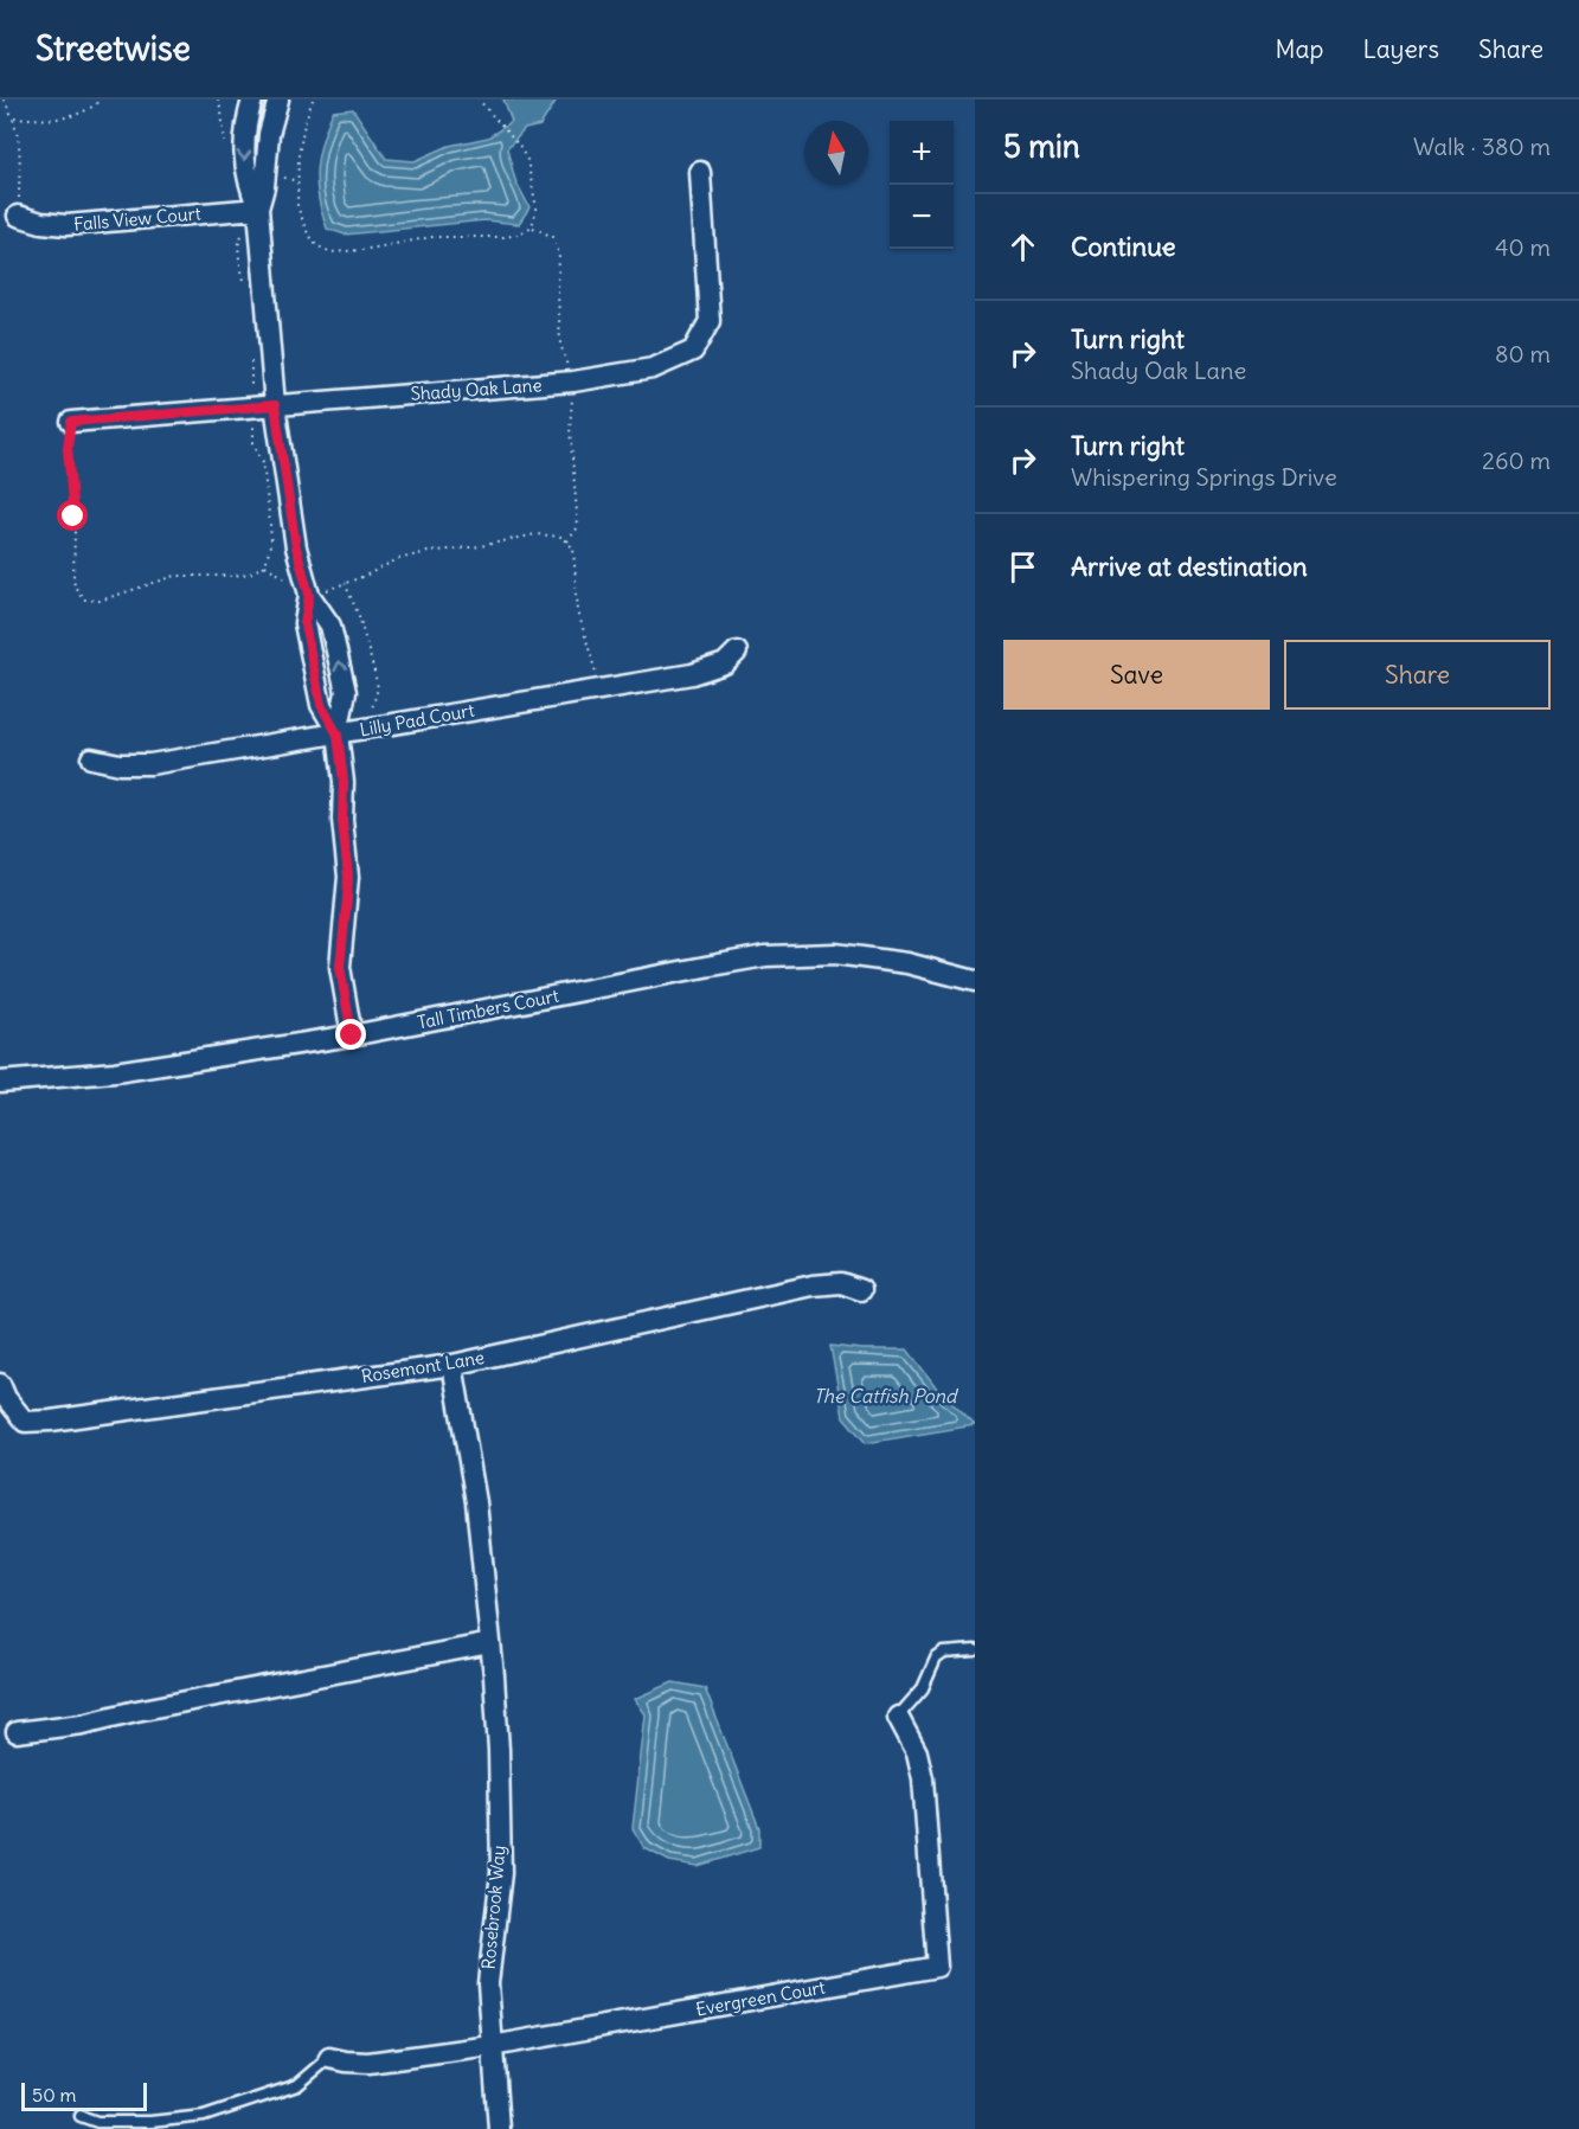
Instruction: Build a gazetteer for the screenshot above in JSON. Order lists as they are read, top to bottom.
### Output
{
  "streets": {
    "street": [
      "Falls View Court",
      "Shady Oak Lane",
      "Lilly Pad Court",
      "Tall Timbers Court",
      "Rosemont Lane",
      "Rosebrook Way",
      "Evergreen Court"
    ]
  },
  "crossings": [
    ["Rosemont Lane", "Rosebrook Way"],
    ["Rosebrook Way", "Evergreen Court"]
  ],
  "water": ["The Catfish Pond"],
  "scale_bar": "50 m",
  "north": "top",
  "page": {
    "header": "Streetwise",
    "nav": ["Map", "Layers", "Share"],
    "heading": ["5 min", "Walk · 380 m"],
    "map_buttons": ["+", "−"],
    "list": [
      ["Continue", "40 m"],
      ["Turn right", "Shady Oak Lane", "80 m"],
      ["Turn right", "Whispering Springs Drive", "260 m"],
      "Arrive at destination"
    ],
    "buttons": ["Save", "Share"],
    "scale": "50 m"
  }
}
